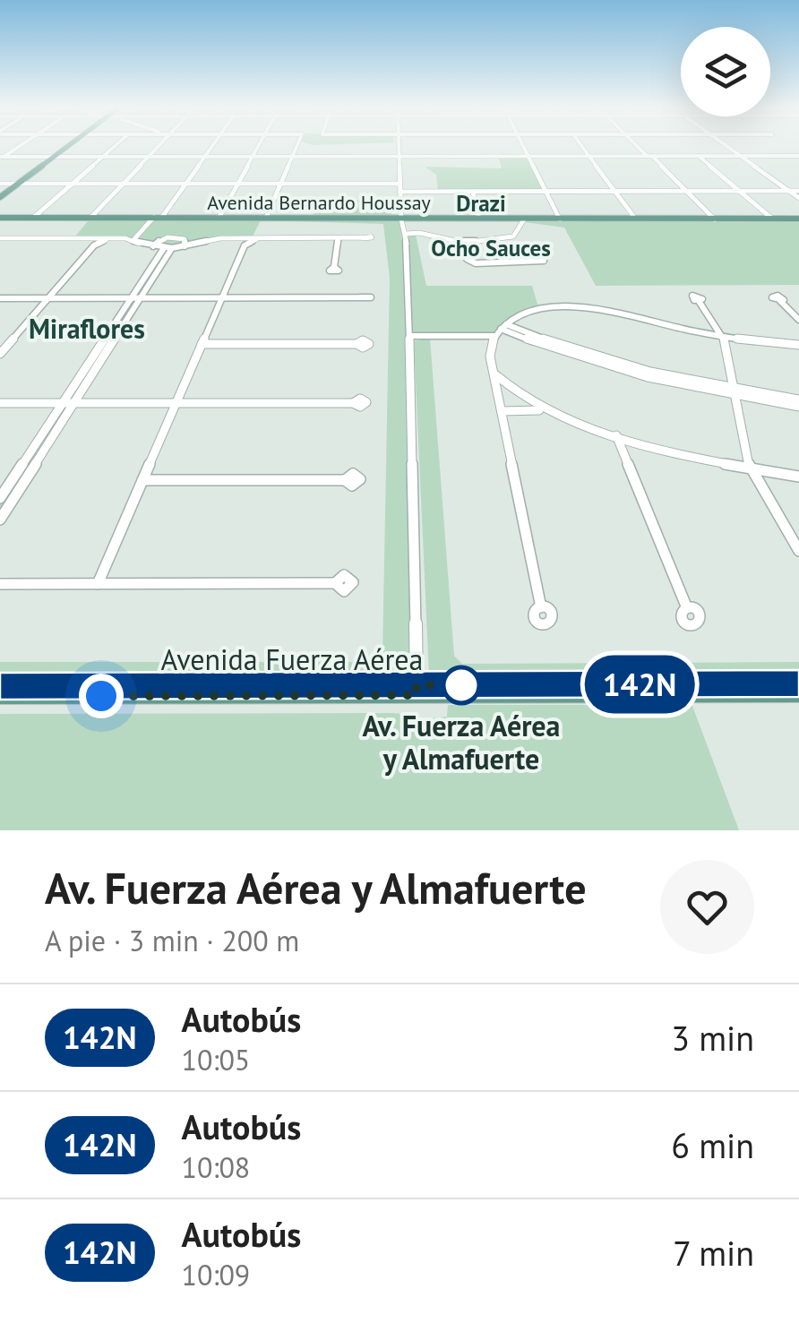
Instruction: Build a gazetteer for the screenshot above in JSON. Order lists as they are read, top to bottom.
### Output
{
  "streets": {
    "main road": ["Avenida Bernardo Houssay", "Avenida Fuerza Aérea"]
  },
  "districts": ["Drazi", "Ocho Sauces", "Miraflores"],
  "places": ["Av. Fuerza Aérea y Almafuerte"],
  "lines": ["bus line 142N"],
  "page": {
    "on_map": "142N",
    "heading": ["Av. Fuerza Aérea y Almafuerte", "A pie · 3 min · 200 m"],
    "list": [
      {
        "mark": "142N",
        "name": "Autobús",
        "note": "10:05",
        "value": "3 min"
      },
      {
        "mark": "142N",
        "name": "Autobús",
        "note": "10:08",
        "value": "6 min"
      },
      {
        "mark": "142N",
        "name": "Autobús",
        "note": "10:09",
        "value": "7 min"
      }
    ]
  }
}
